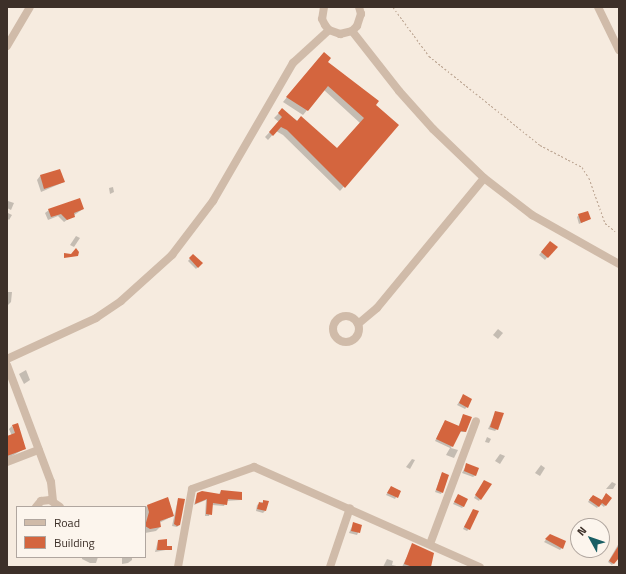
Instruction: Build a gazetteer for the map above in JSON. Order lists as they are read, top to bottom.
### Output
{
  "legend": ["Road", "Building"],
  "north": "top left"
}
